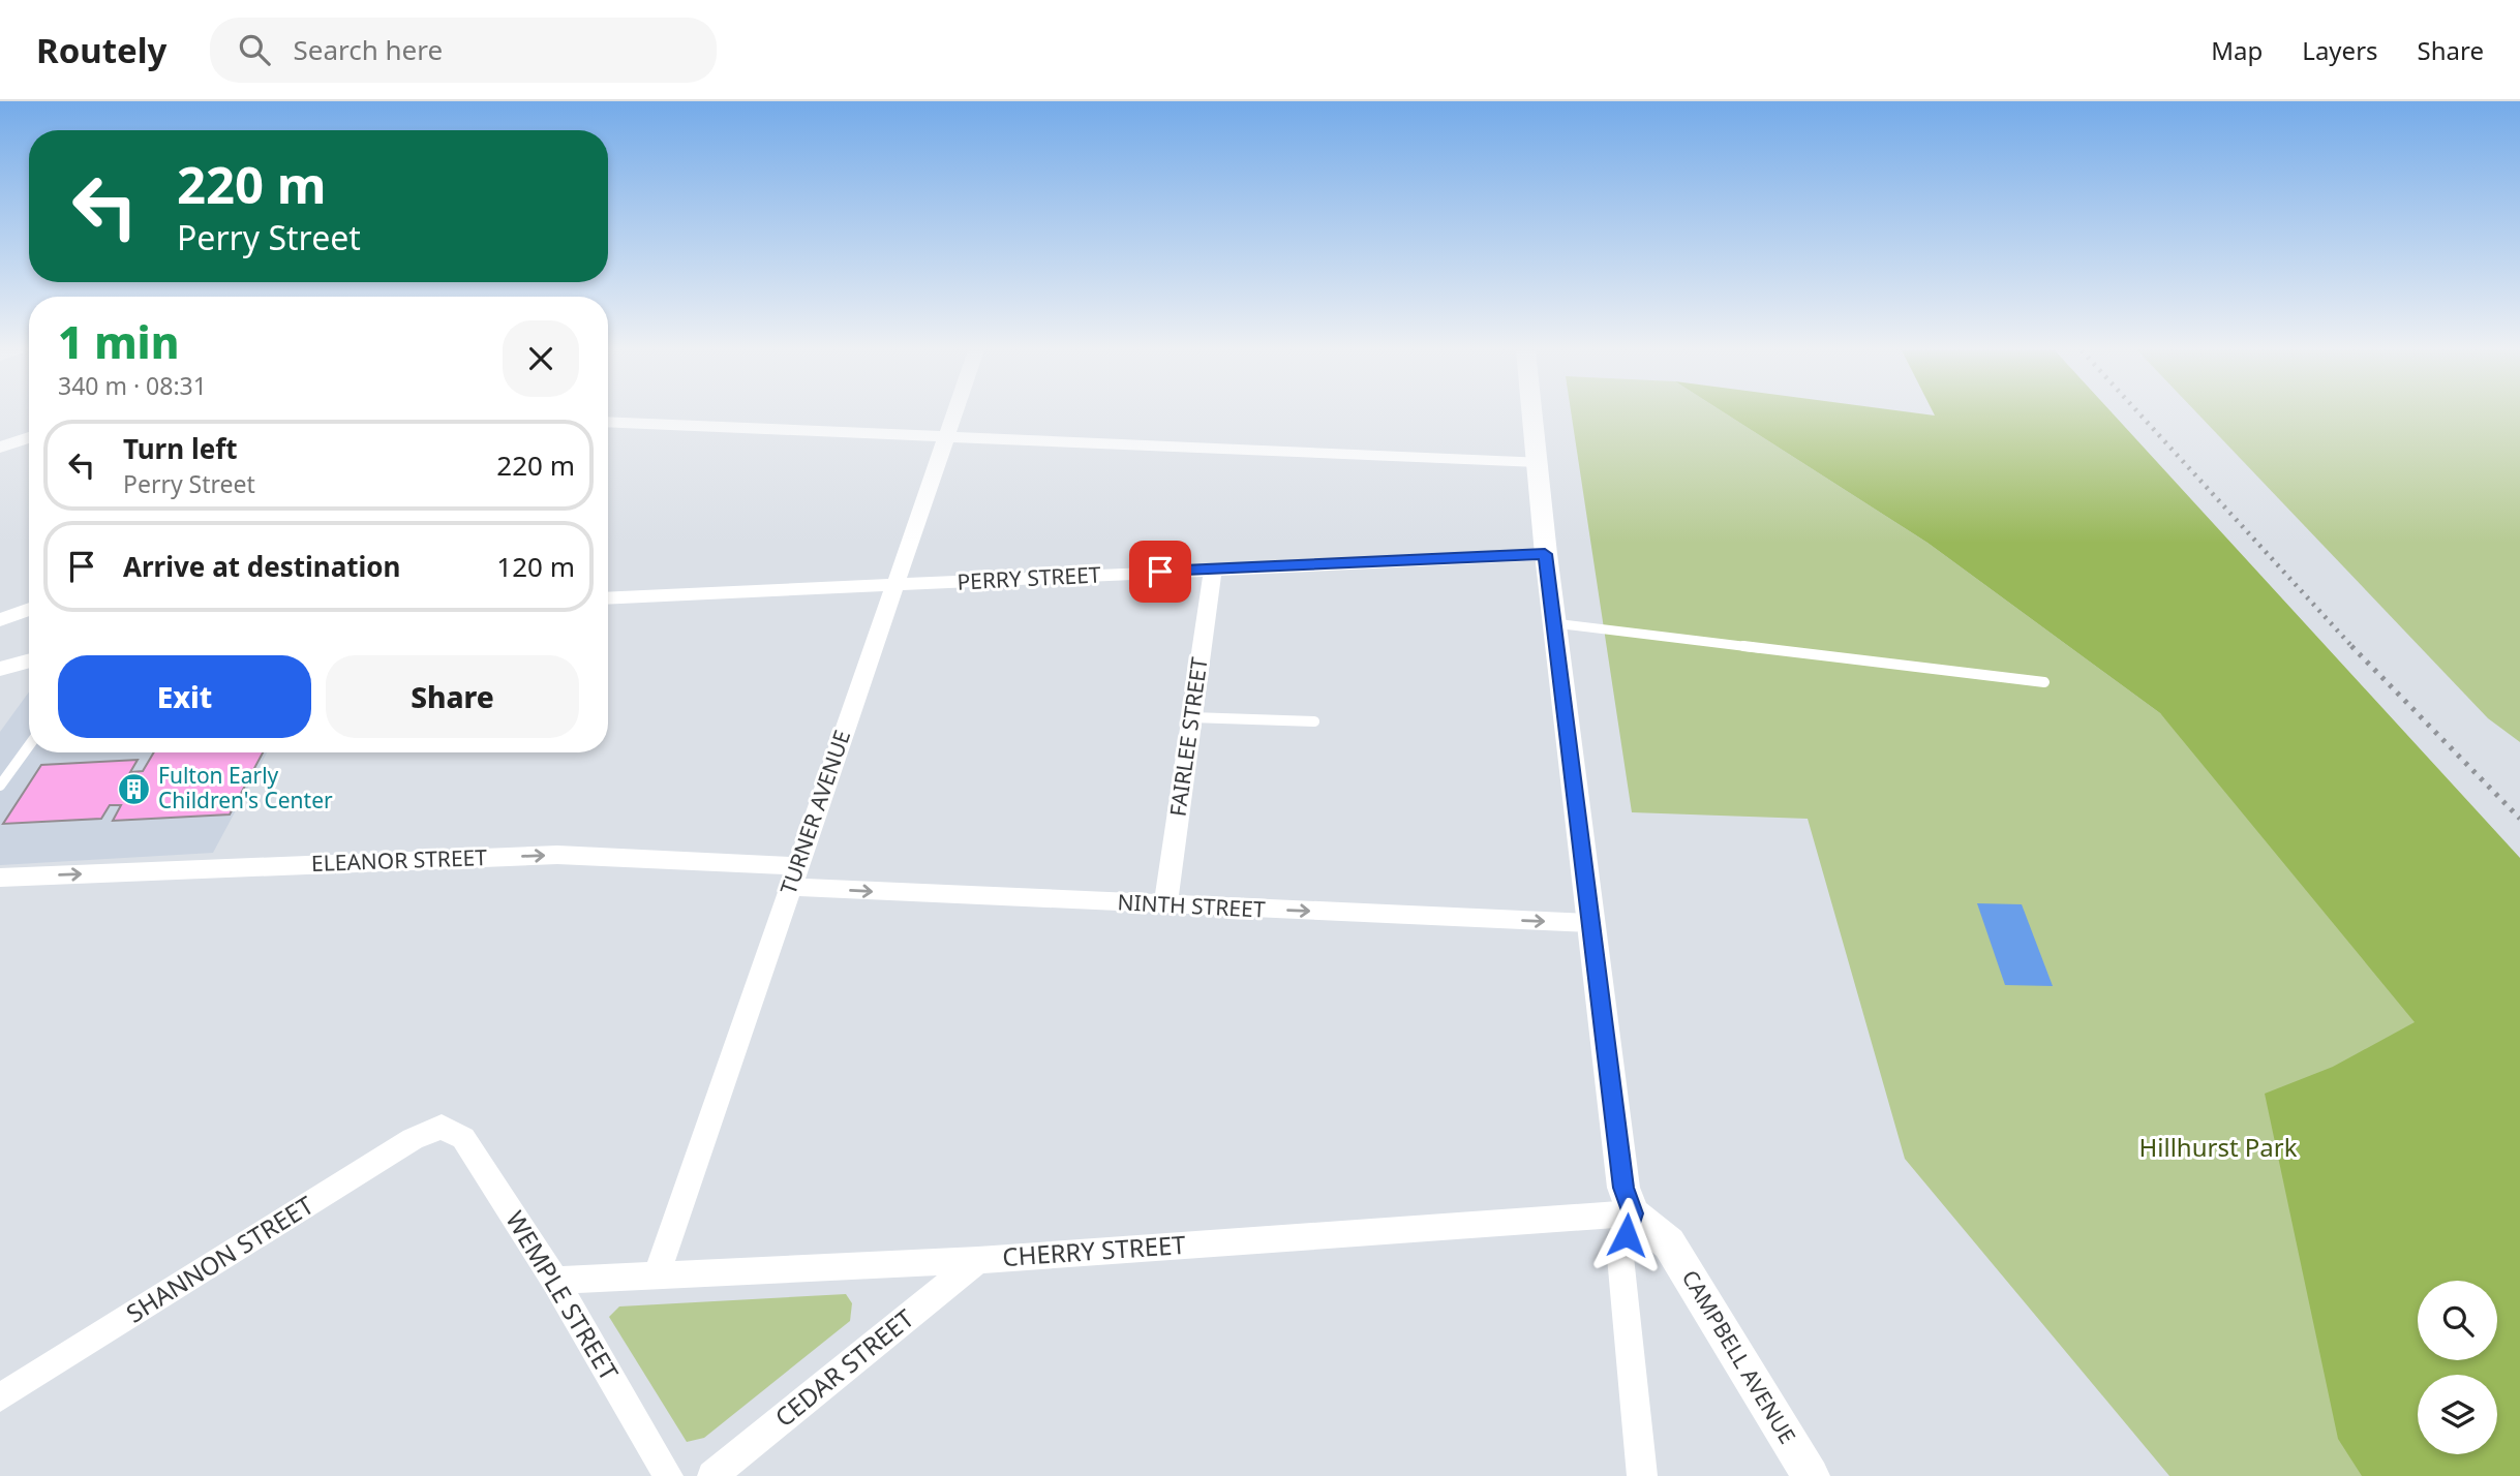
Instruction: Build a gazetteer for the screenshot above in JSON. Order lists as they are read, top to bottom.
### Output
{
  "streets": {
    "street": [
      "PERRY STREET",
      "FAIRLEE STREET",
      "TURNER AVENUE",
      "ELEANOR STREET",
      "NINTH STREET",
      "CHERRY STREET",
      "SHANNON STREET",
      "WEMPLE STREET",
      "CAMPBELL AVENUE",
      "CEDAR STREET"
    ]
  },
  "crossings": [
    ["PERRY STREET", "FAIRLEE STREET"],
    ["PERRY STREET", "TURNER AVENUE"],
    ["FAIRLEE STREET", "NINTH STREET"],
    ["TURNER AVENUE", "ELEANOR STREET"],
    ["TURNER AVENUE", "NINTH STREET"],
    ["TURNER AVENUE", "CHERRY STREET"],
    ["ELEANOR STREET", "NINTH STREET"],
    ["CHERRY STREET", "WEMPLE STREET"],
    ["CHERRY STREET", "CAMPBELL AVENUE"],
    ["CHERRY STREET", "CEDAR STREET"],
    ["SHANNON STREET", "WEMPLE STREET"]
  ],
  "one_way": ["ELEANOR STREET", "NINTH STREET"],
  "parks": ["Hillhurst Park"],
  "places": {
    "building": ["Fulton Early Children's Center"]
  },
  "page": {
    "header": "Routely",
    "search": "Search here",
    "nav": ["Map", "Layers", "Share"],
    "turn": ["220 m", "Perry Street"],
    "heading": ["1 min", "340 m · 08:31"],
    "list": [
      {
        "name": "Turn left",
        "note": "Perry Street",
        "value": "220 m"
      },
      {
        "name": "Arrive at destination",
        "value": "120 m"
      }
    ],
    "buttons": ["Exit", "Share"]
  }
}
